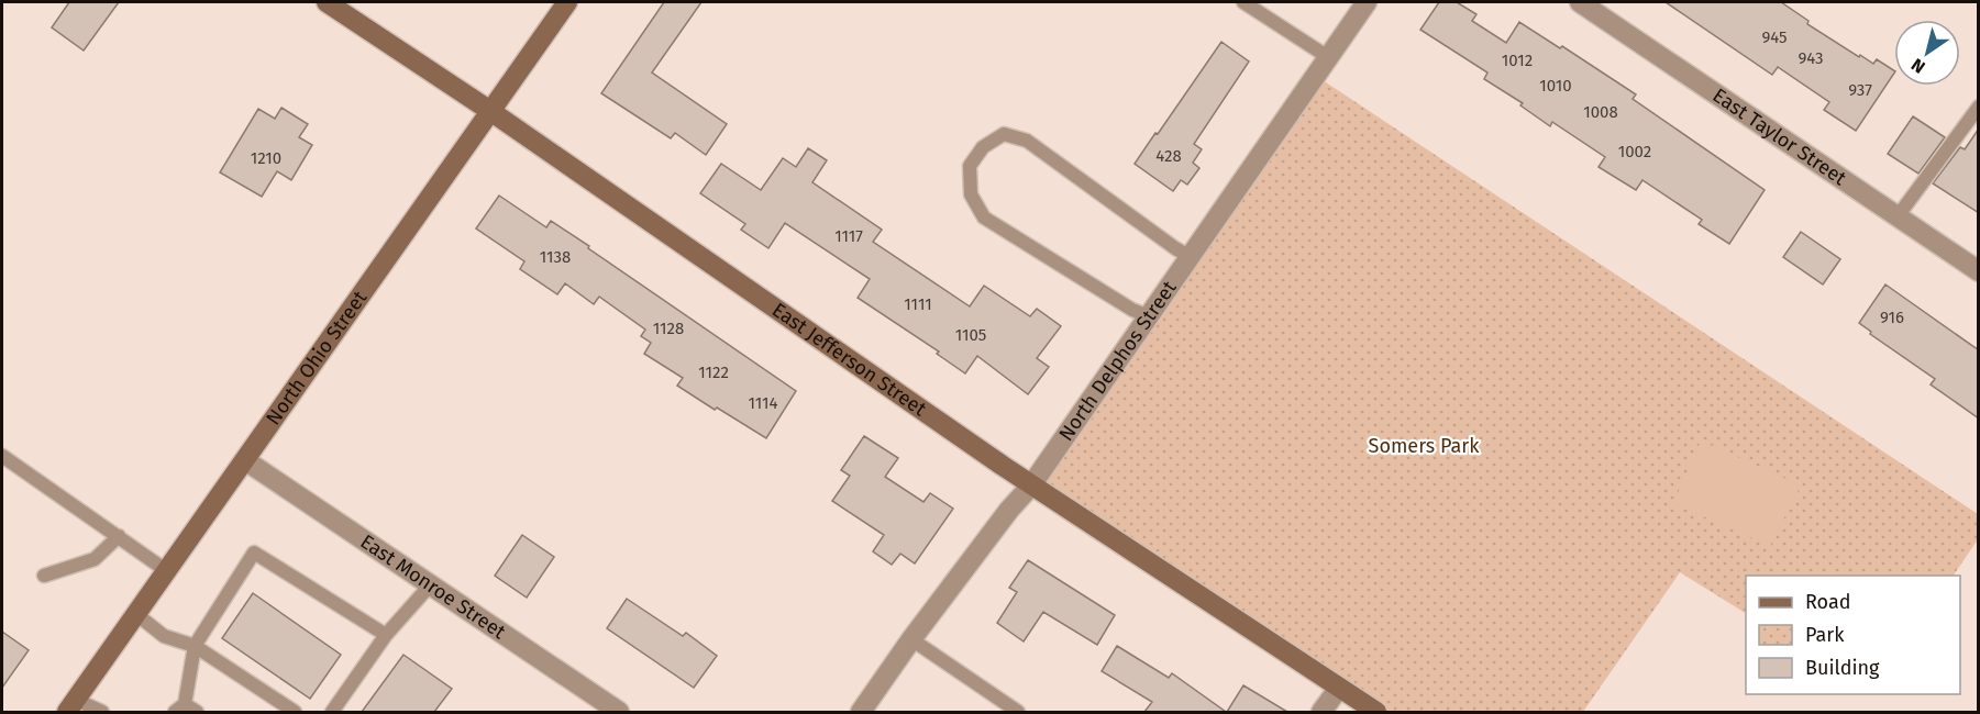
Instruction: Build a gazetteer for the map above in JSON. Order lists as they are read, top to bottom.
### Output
{
  "streets": {
    "street": [
      "East Taylor Street",
      "North Ohio Street",
      "East Jefferson Street",
      "North Delphos Street",
      "East Monroe Street"
    ]
  },
  "crossings": [
    ["North Ohio Street", "East Jefferson Street"],
    ["North Ohio Street", "East Monroe Street"],
    ["East Jefferson Street", "North Delphos Street"]
  ],
  "parks": ["Somers Park"],
  "house_numbers": [
    "945",
    "943",
    "1012",
    "1010",
    "937",
    "1008",
    "1002",
    "428",
    "1210",
    "1117",
    "1138",
    "1111",
    "916",
    "1128",
    "1105",
    "1122",
    "1114"
  ],
  "legend": ["Road", "Park", "Building"],
  "north": "bottom left"
}
